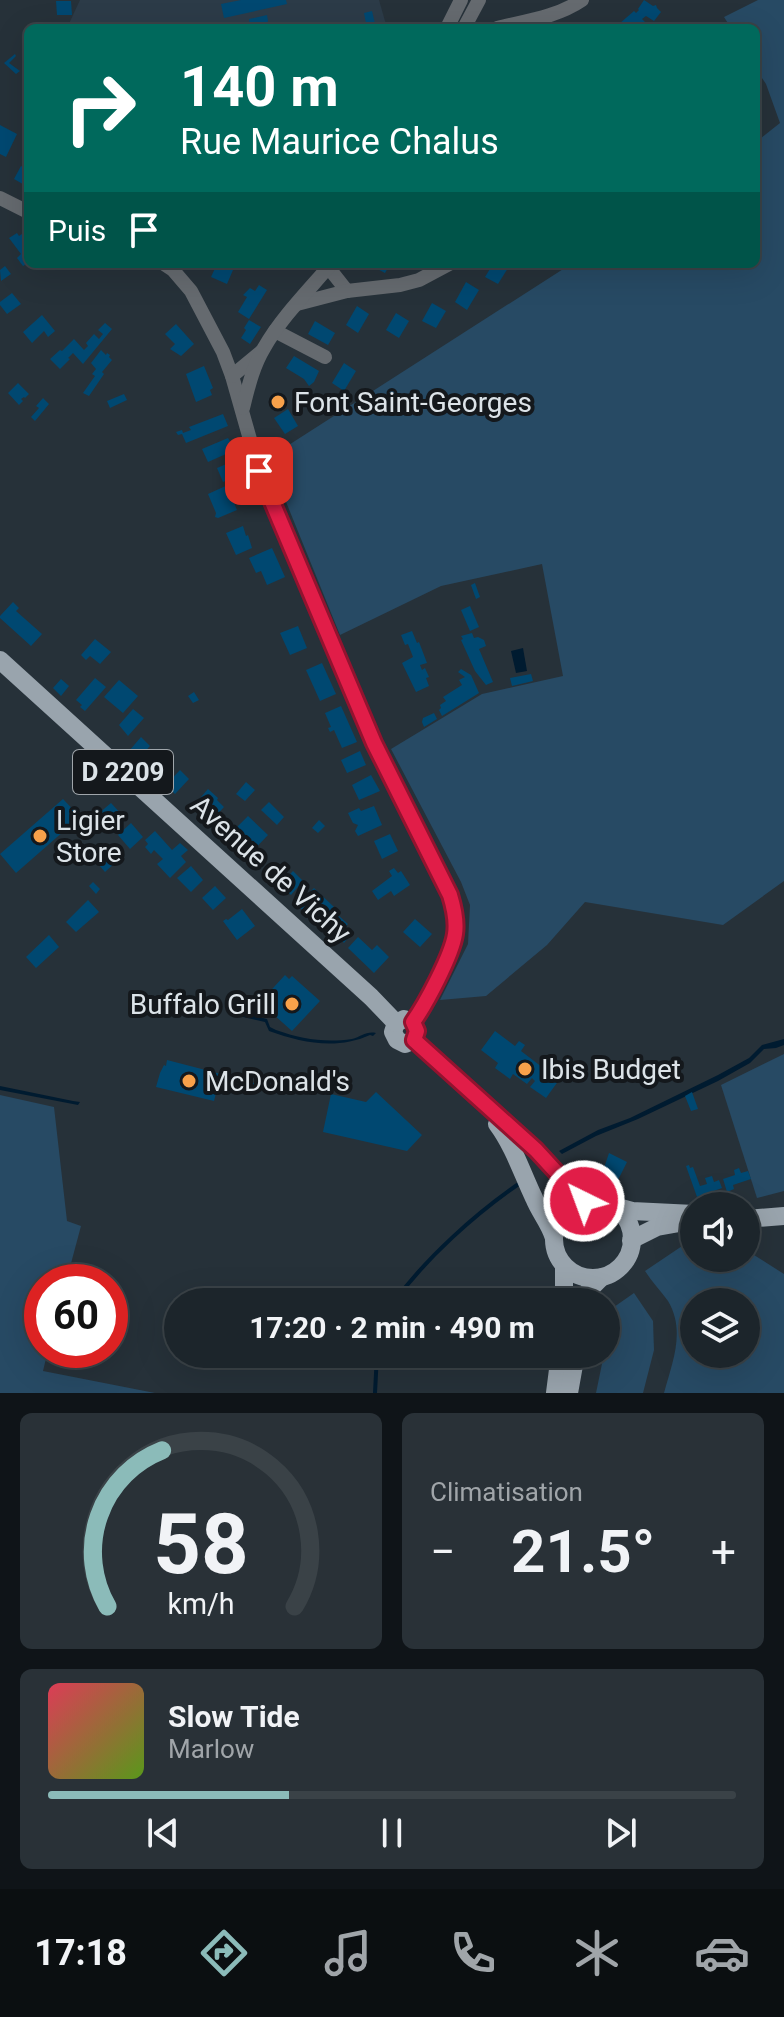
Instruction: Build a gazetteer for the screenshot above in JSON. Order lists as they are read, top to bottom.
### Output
{
  "streets": {
    "main road": ["D 2209", "Avenue de Vichy"]
  },
  "places": [
    "Font Saint-Georges",
    "Ligier Store",
    "Buffalo Grill",
    "Ibis Budget",
    "McDonald's"
  ],
  "page": {
    "turn": ["140 m", "Rue Maurice Chalus"],
    "then": "Puis",
    "limit": "60",
    "trip": "17:20 · 2 min · 490 m",
    "tile": "Climatisation",
    "heat": ["−", "21.5°", "+"],
    "song": ["Slow Tide", "Marlow"],
    "tabs": "17:18",
    "gauge": ["58", "km/h"]
  }
}
